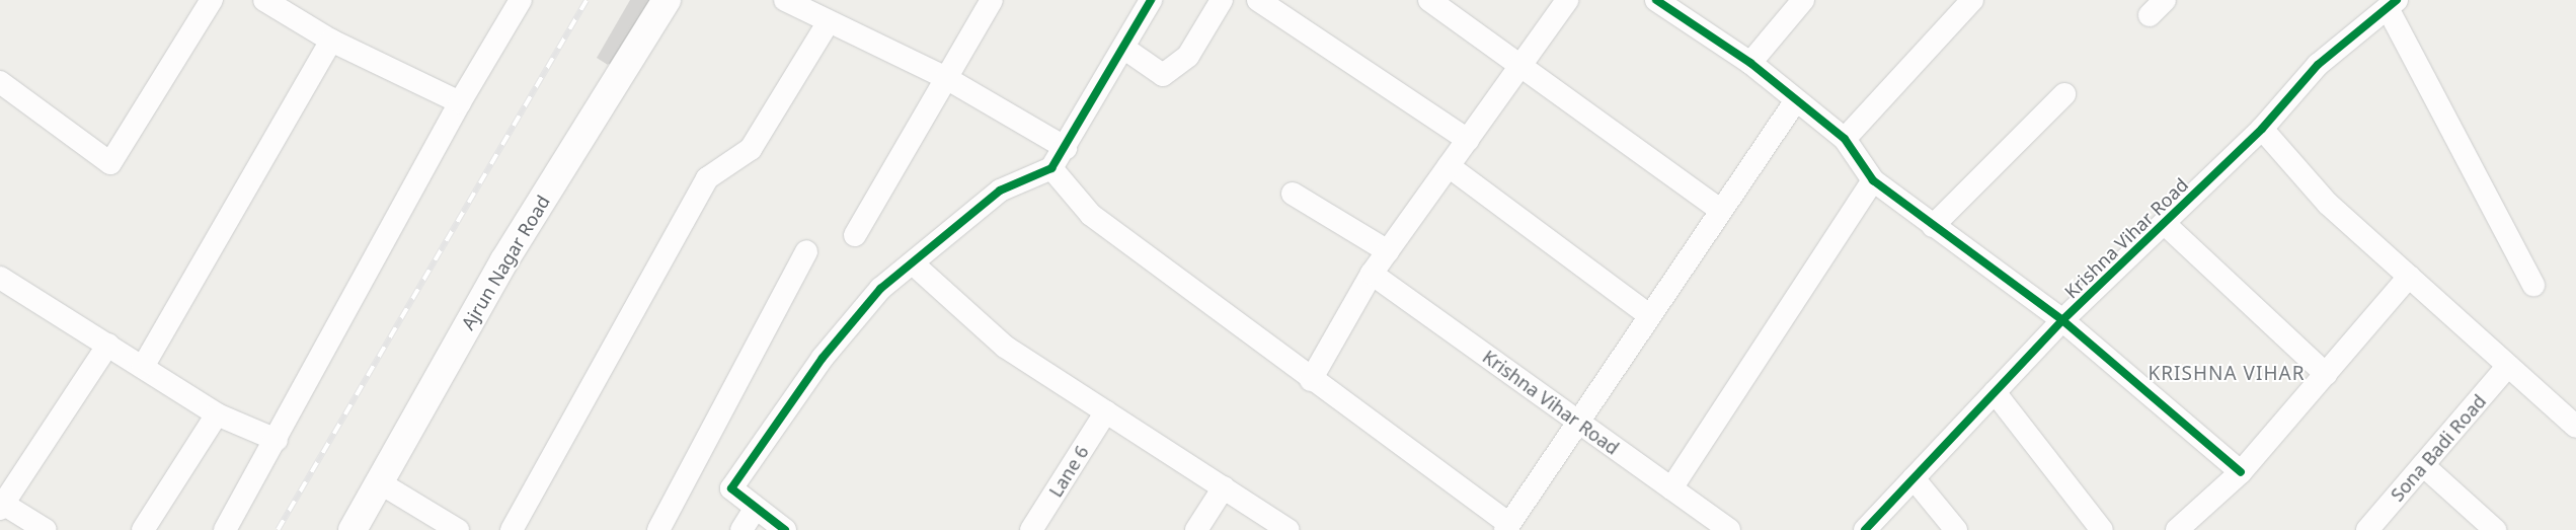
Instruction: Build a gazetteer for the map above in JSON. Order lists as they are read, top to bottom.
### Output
{
  "streets": {
    "street": [
      "Krishna Vihar Road",
      "Ajrun Nagar Road",
      "Sona Badi Road",
      "Lane 6"
    ]
  },
  "districts": ["KRISHNA VIHAR"]
}
